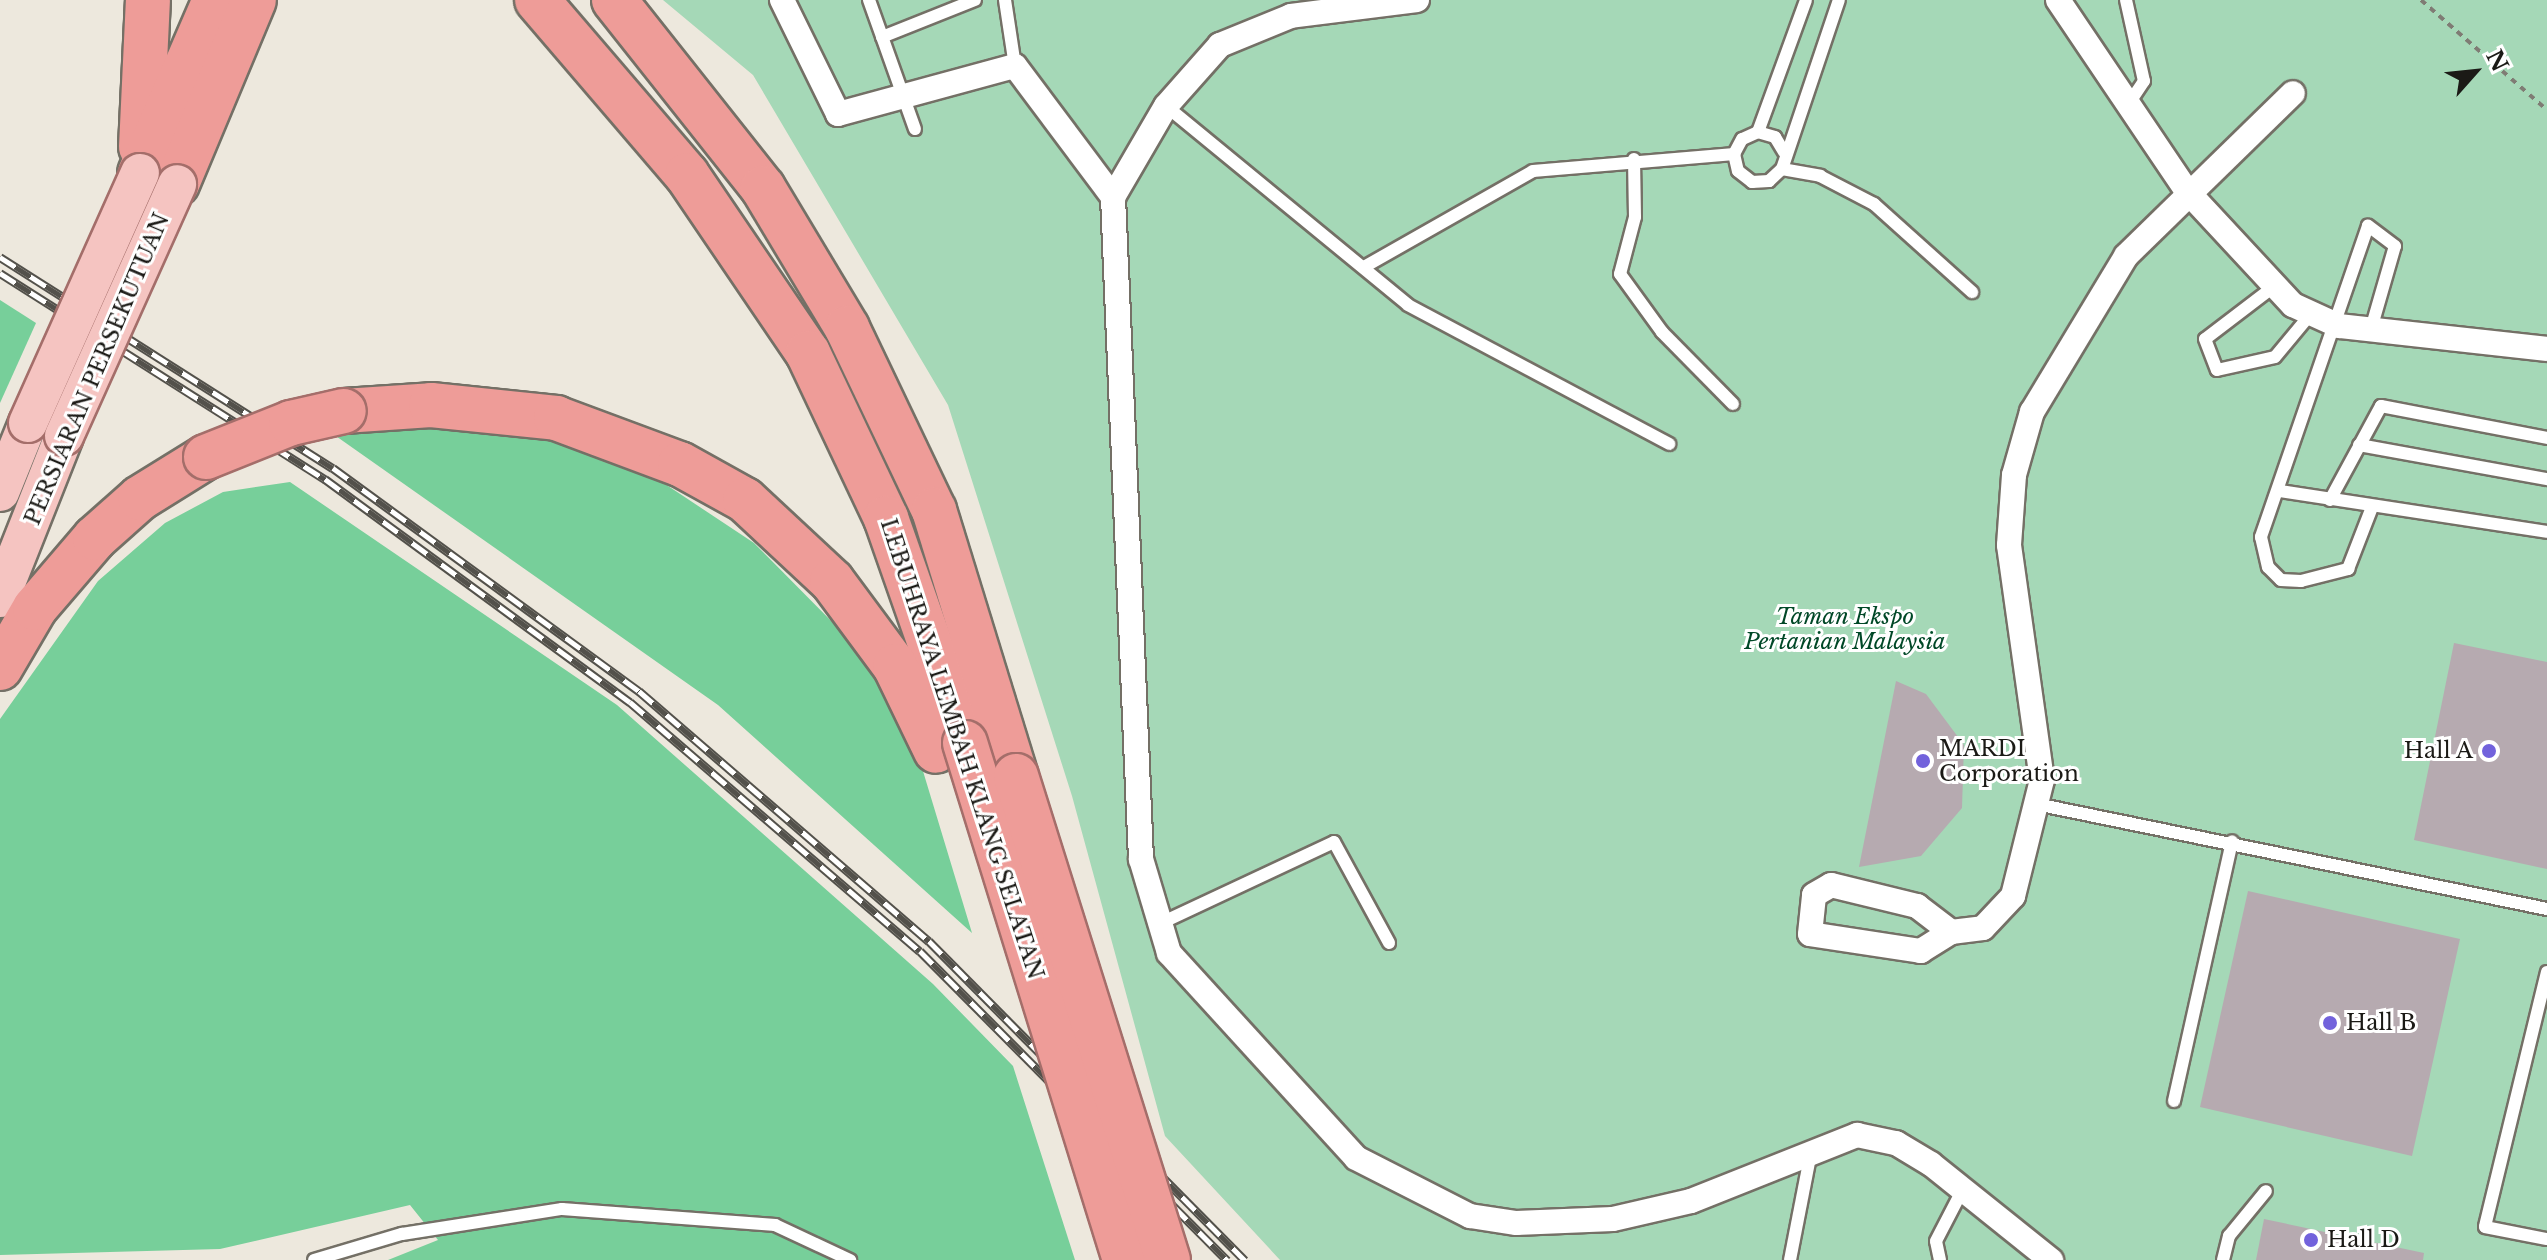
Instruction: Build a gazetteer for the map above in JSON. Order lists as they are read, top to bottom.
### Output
{
  "streets": {
    "highway": ["LEBUHRAYA LEMBAH KLANG SELATAN"],
    "main road": ["PERSIARAN PERSEKUTUAN"]
  },
  "parks": ["Taman Ekspo Pertanian Malaysia"],
  "places": [
    "Hall A",
    "MARDI Corporation",
    "Hall B",
    "Hall D"
  ],
  "north": "top right"
}
